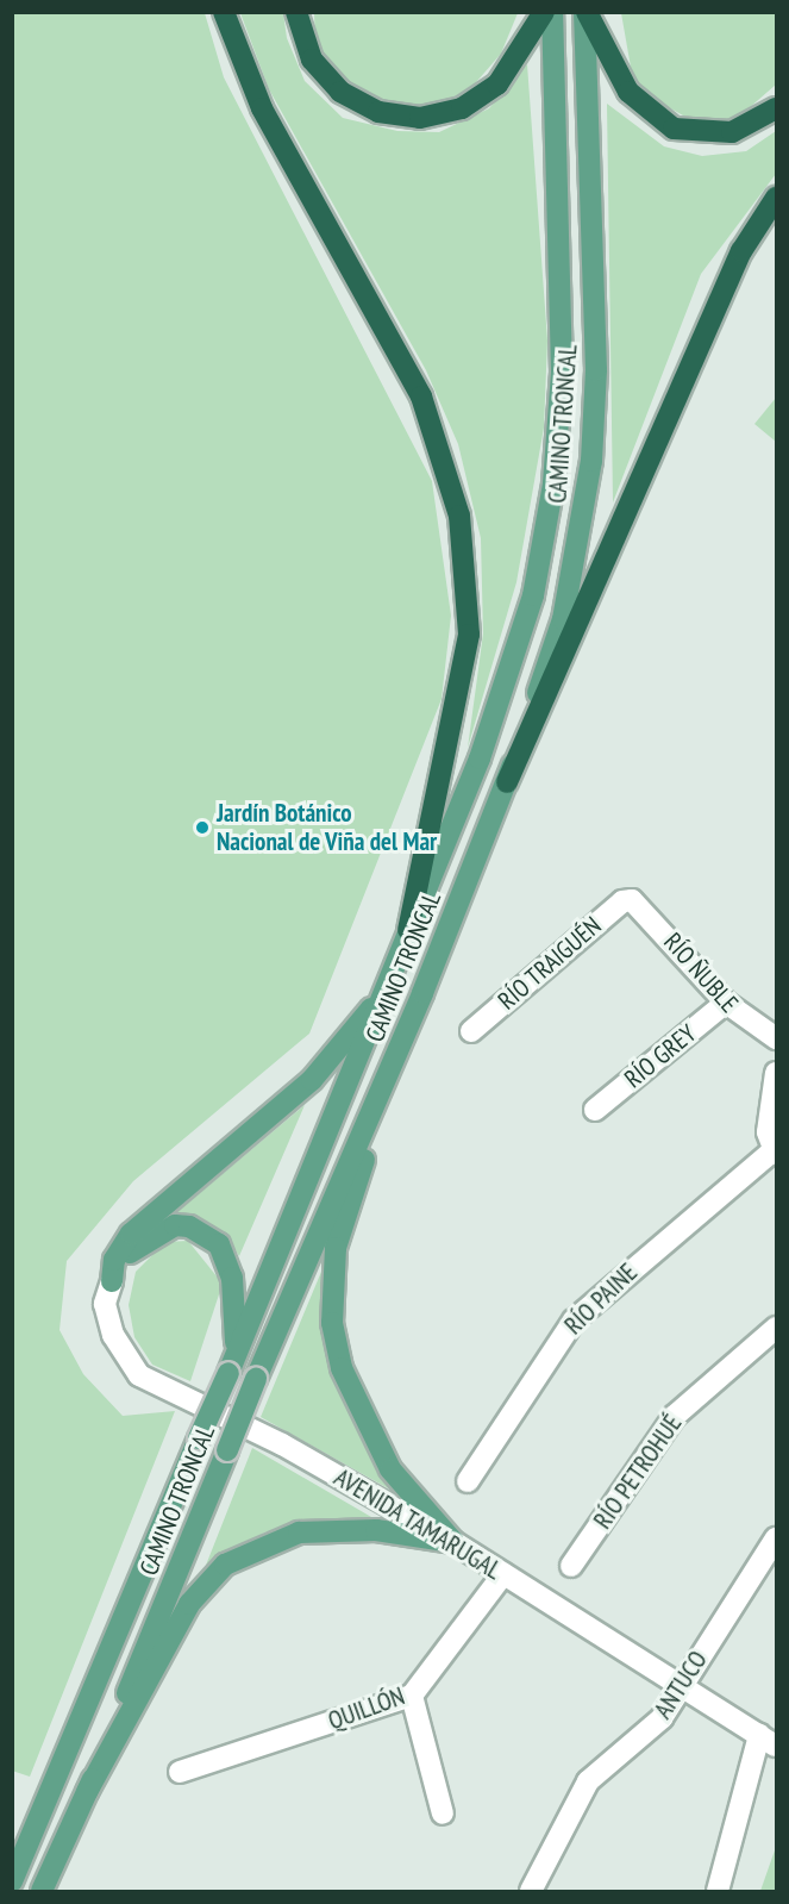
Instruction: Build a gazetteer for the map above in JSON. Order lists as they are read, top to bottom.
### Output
{
  "streets": {
    "main road": ["CAMINO TRONCAL"],
    "street": [
      "RÍO TRAIGUÉN",
      "RÍO ÑUBLE",
      "RÍO GREY",
      "RÍO PAINE",
      "RÍO PETROHUÉ",
      "AVENIDA TAMARUGAL",
      "ANTUCO",
      "QUILLÓN"
    ]
  },
  "crossings": [
    ["RÍO TRAIGUÉN", "RÍO ÑUBLE"],
    ["RÍO ÑUBLE", "RÍO GREY"],
    ["AVENIDA TAMARUGAL", "ANTUCO"],
    ["AVENIDA TAMARUGAL", "QUILLÓN"]
  ],
  "places": ["Jardín Botánico Nacional de Viña del Mar"]
}
